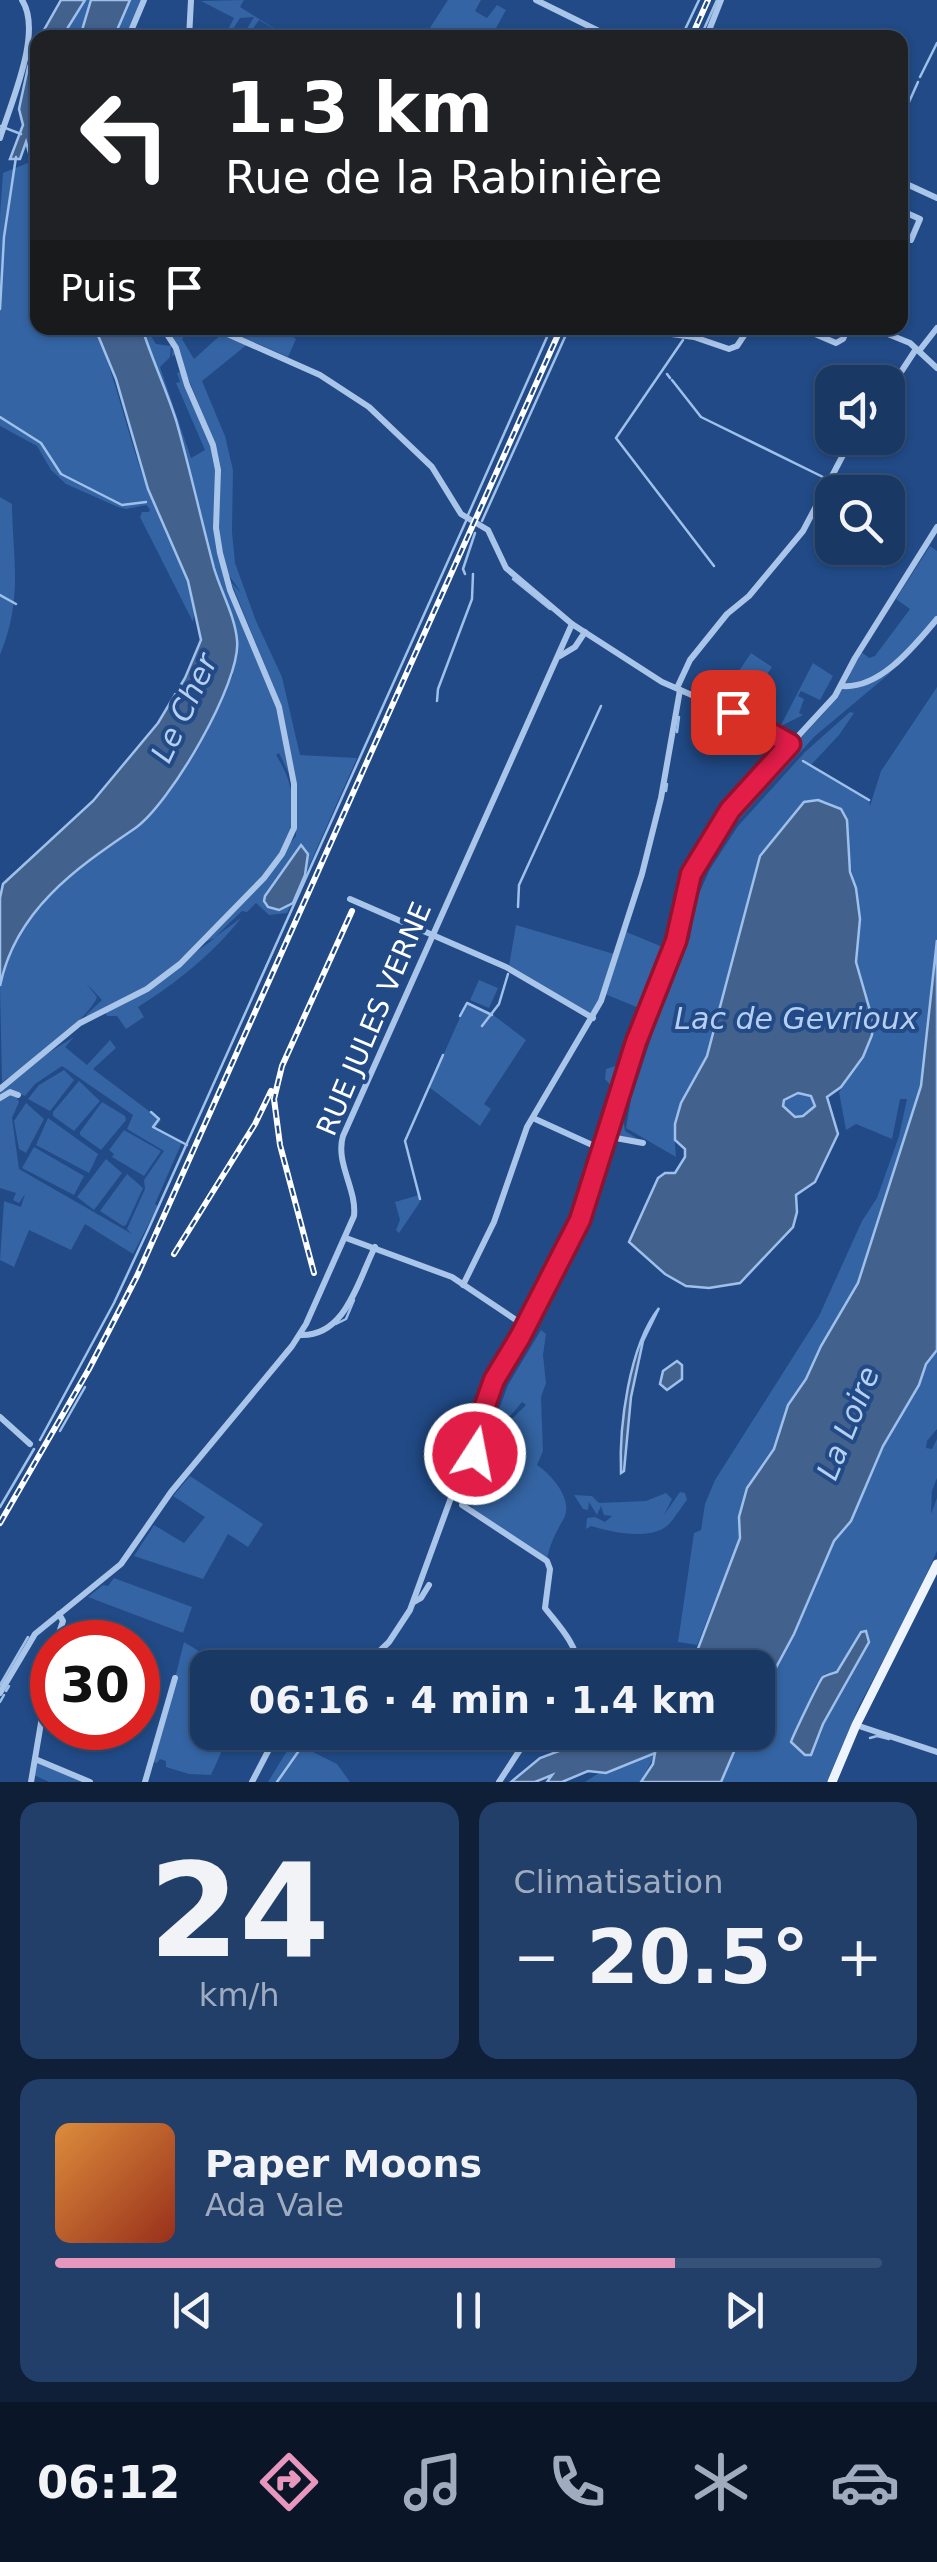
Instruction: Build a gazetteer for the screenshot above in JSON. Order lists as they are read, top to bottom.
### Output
{
  "streets": {
    "street": ["RUE JULES VERNE"]
  },
  "water": ["Le Cher", "Lac de Gevrioux", "La Loire"],
  "page": {
    "turn": ["1.3 km", "Rue de la Rabinière"],
    "then": "Puis",
    "limit": "30",
    "trip": "06:16 · 4 min · 1.4 km",
    "tile": [
      ["24", "km/h"],
      "Climatisation"
    ],
    "heat": ["−", "20.5°", "+"],
    "song": ["Paper Moons", "Ada Vale"],
    "tabs": "06:12"
  }
}
